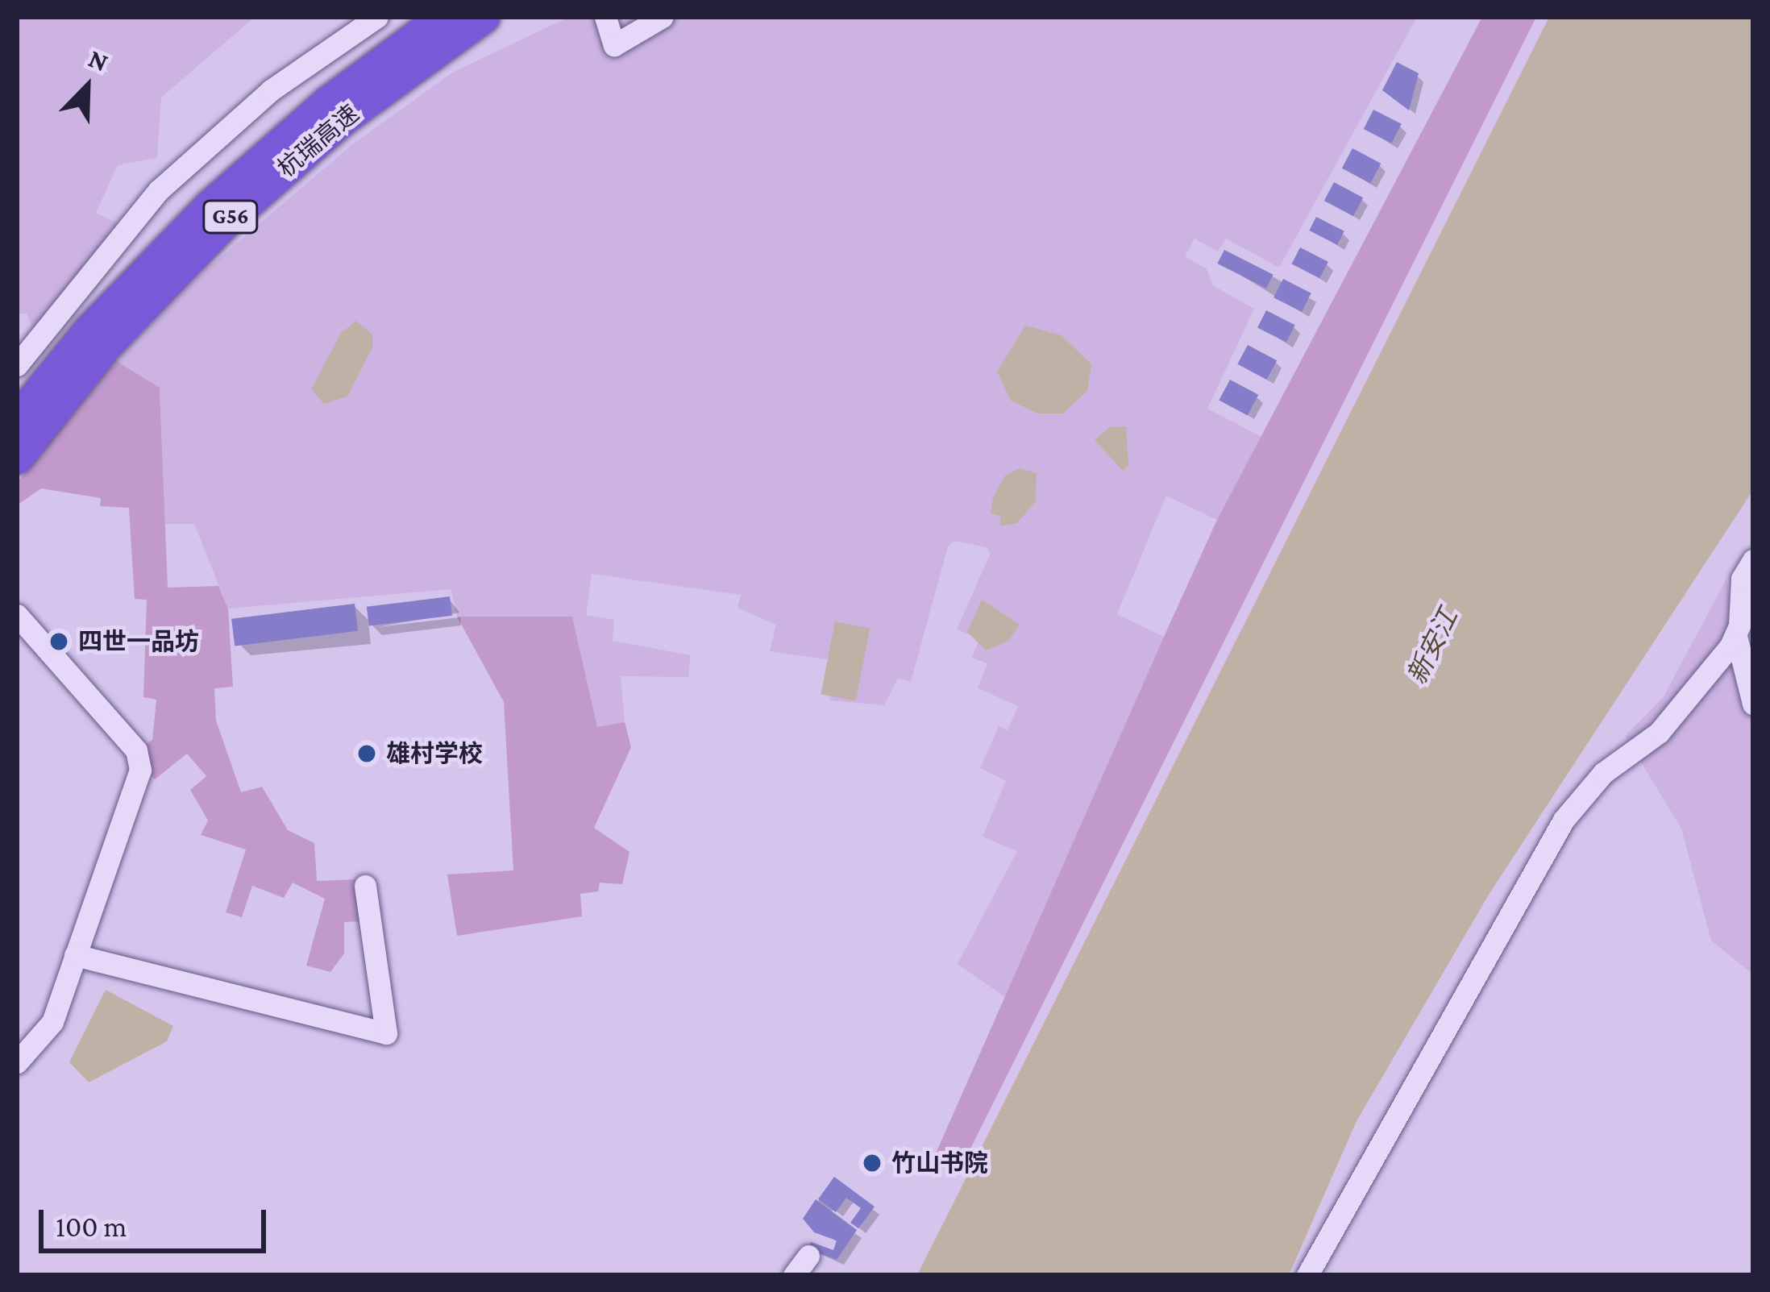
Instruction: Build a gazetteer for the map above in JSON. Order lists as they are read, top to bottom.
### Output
{
  "streets": {
    "highway": ["杭瑞高速", "G56"]
  },
  "water": ["新安江"],
  "places": ["四世一品坊", "雄村学校", "竹山书院"],
  "scale_bar": "100 m",
  "north": "top right"
}
